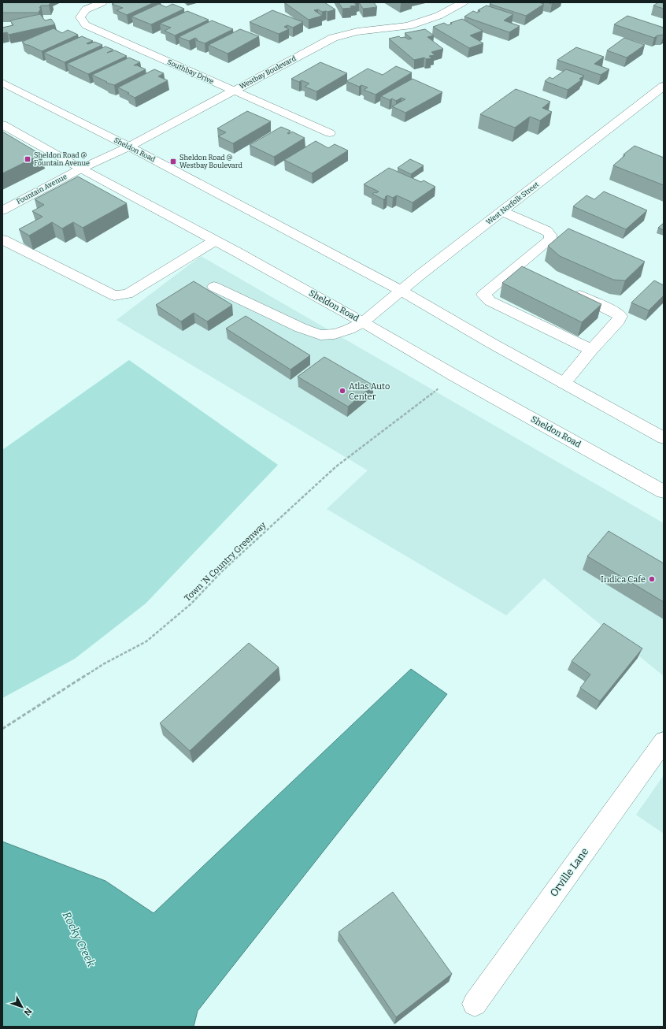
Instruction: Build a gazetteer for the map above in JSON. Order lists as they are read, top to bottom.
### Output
{
  "streets": {
    "street": [
      "Southbay Drive",
      "Westbay Boulevard",
      "Sheldon Road",
      "Fountain Avenue",
      "West Norfolk Street",
      "Orville Lane"
    ],
    "path": ["Town 'N Country Greenway"]
  },
  "crossings": [
    ["Southbay Drive", "Westbay Boulevard"],
    ["Westbay Boulevard", "Sheldon Road"],
    ["Westbay Boulevard", "Fountain Avenue"],
    ["Sheldon Road", "Fountain Avenue"],
    ["Sheldon Road", "West Norfolk Street"]
  ],
  "water": ["Rocky Creek"],
  "places": {
    "transit": ["Sheldon Road @ Fountain Avenue", "Sheldon Road @ Westbay Boulevard"],
    "other": ["Atlas Auto Center", "Indica Cafe"]
  },
  "north": "bottom right"
}
